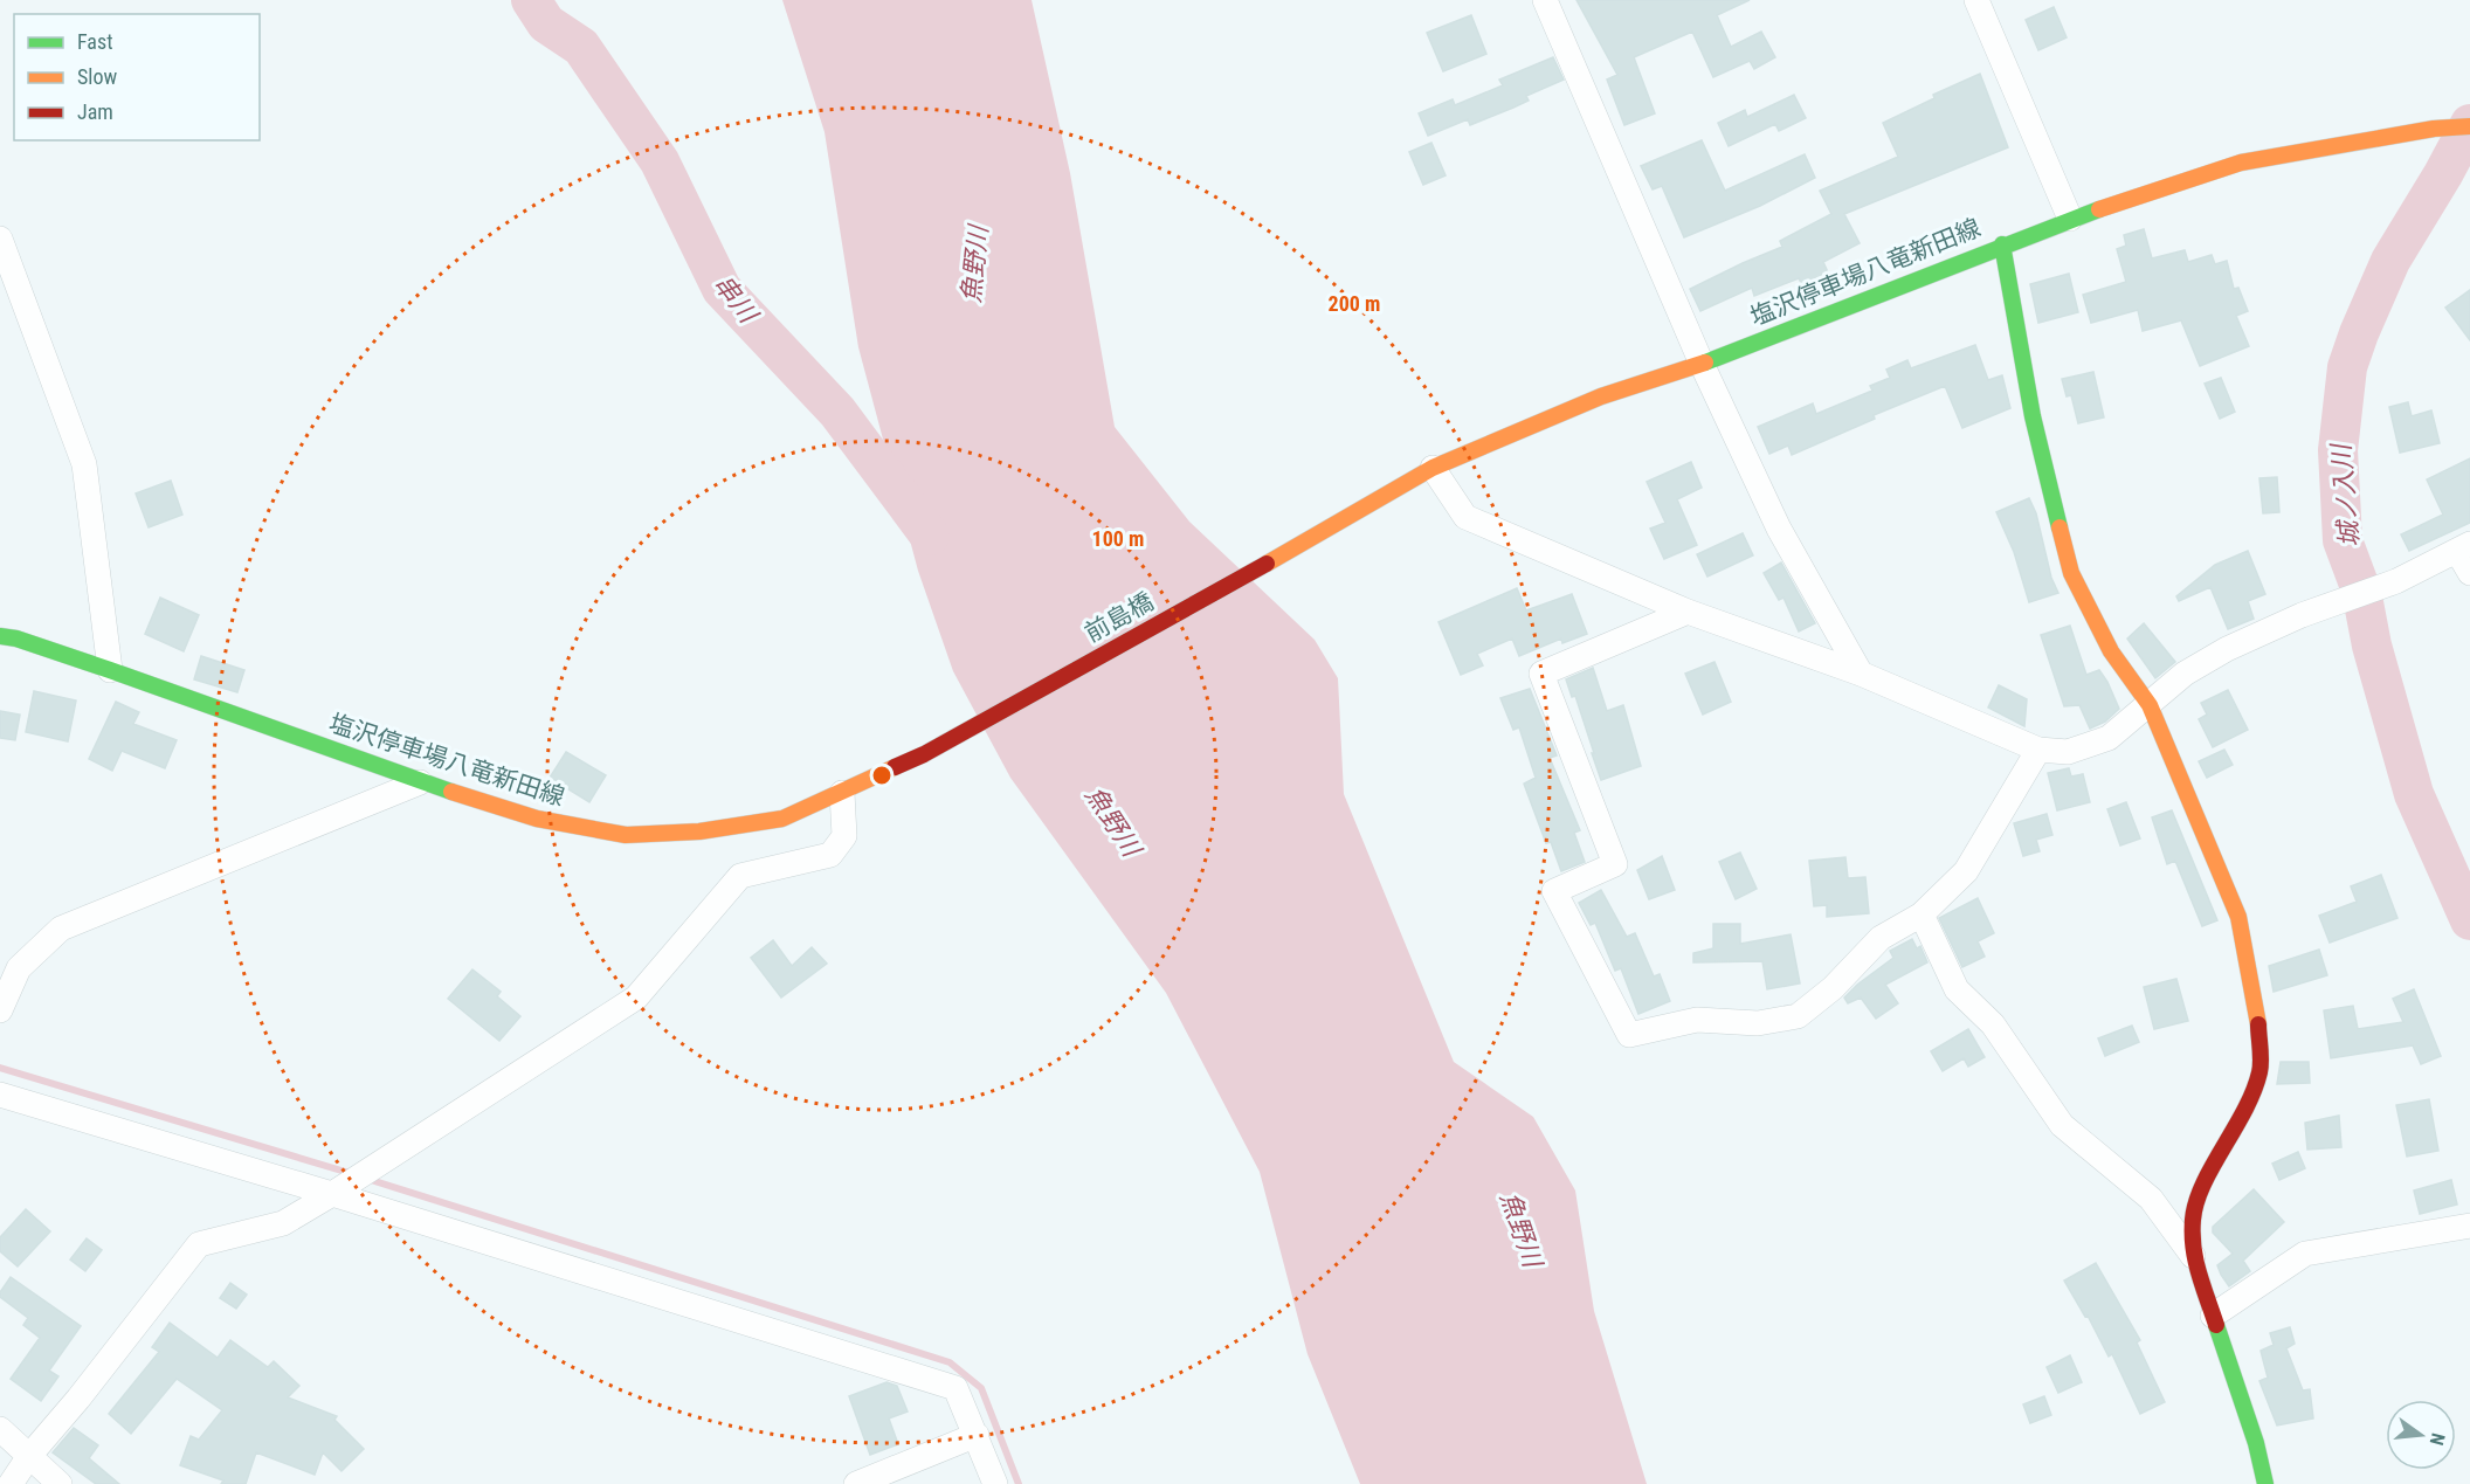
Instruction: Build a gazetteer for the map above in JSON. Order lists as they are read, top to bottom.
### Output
{
  "streets": {
    "main road": ["塩沢停車場八竜新田線", "前島橋"]
  },
  "crossings": [
    ["塩沢停車場八竜新田線", "前島橋"]
  ],
  "water": ["魚野川", "串川", "城ノ入川"],
  "legend": ["Fast", "Slow", "Jam"],
  "north": "right",
  "rings": ["200 m", "100 m"]
}
